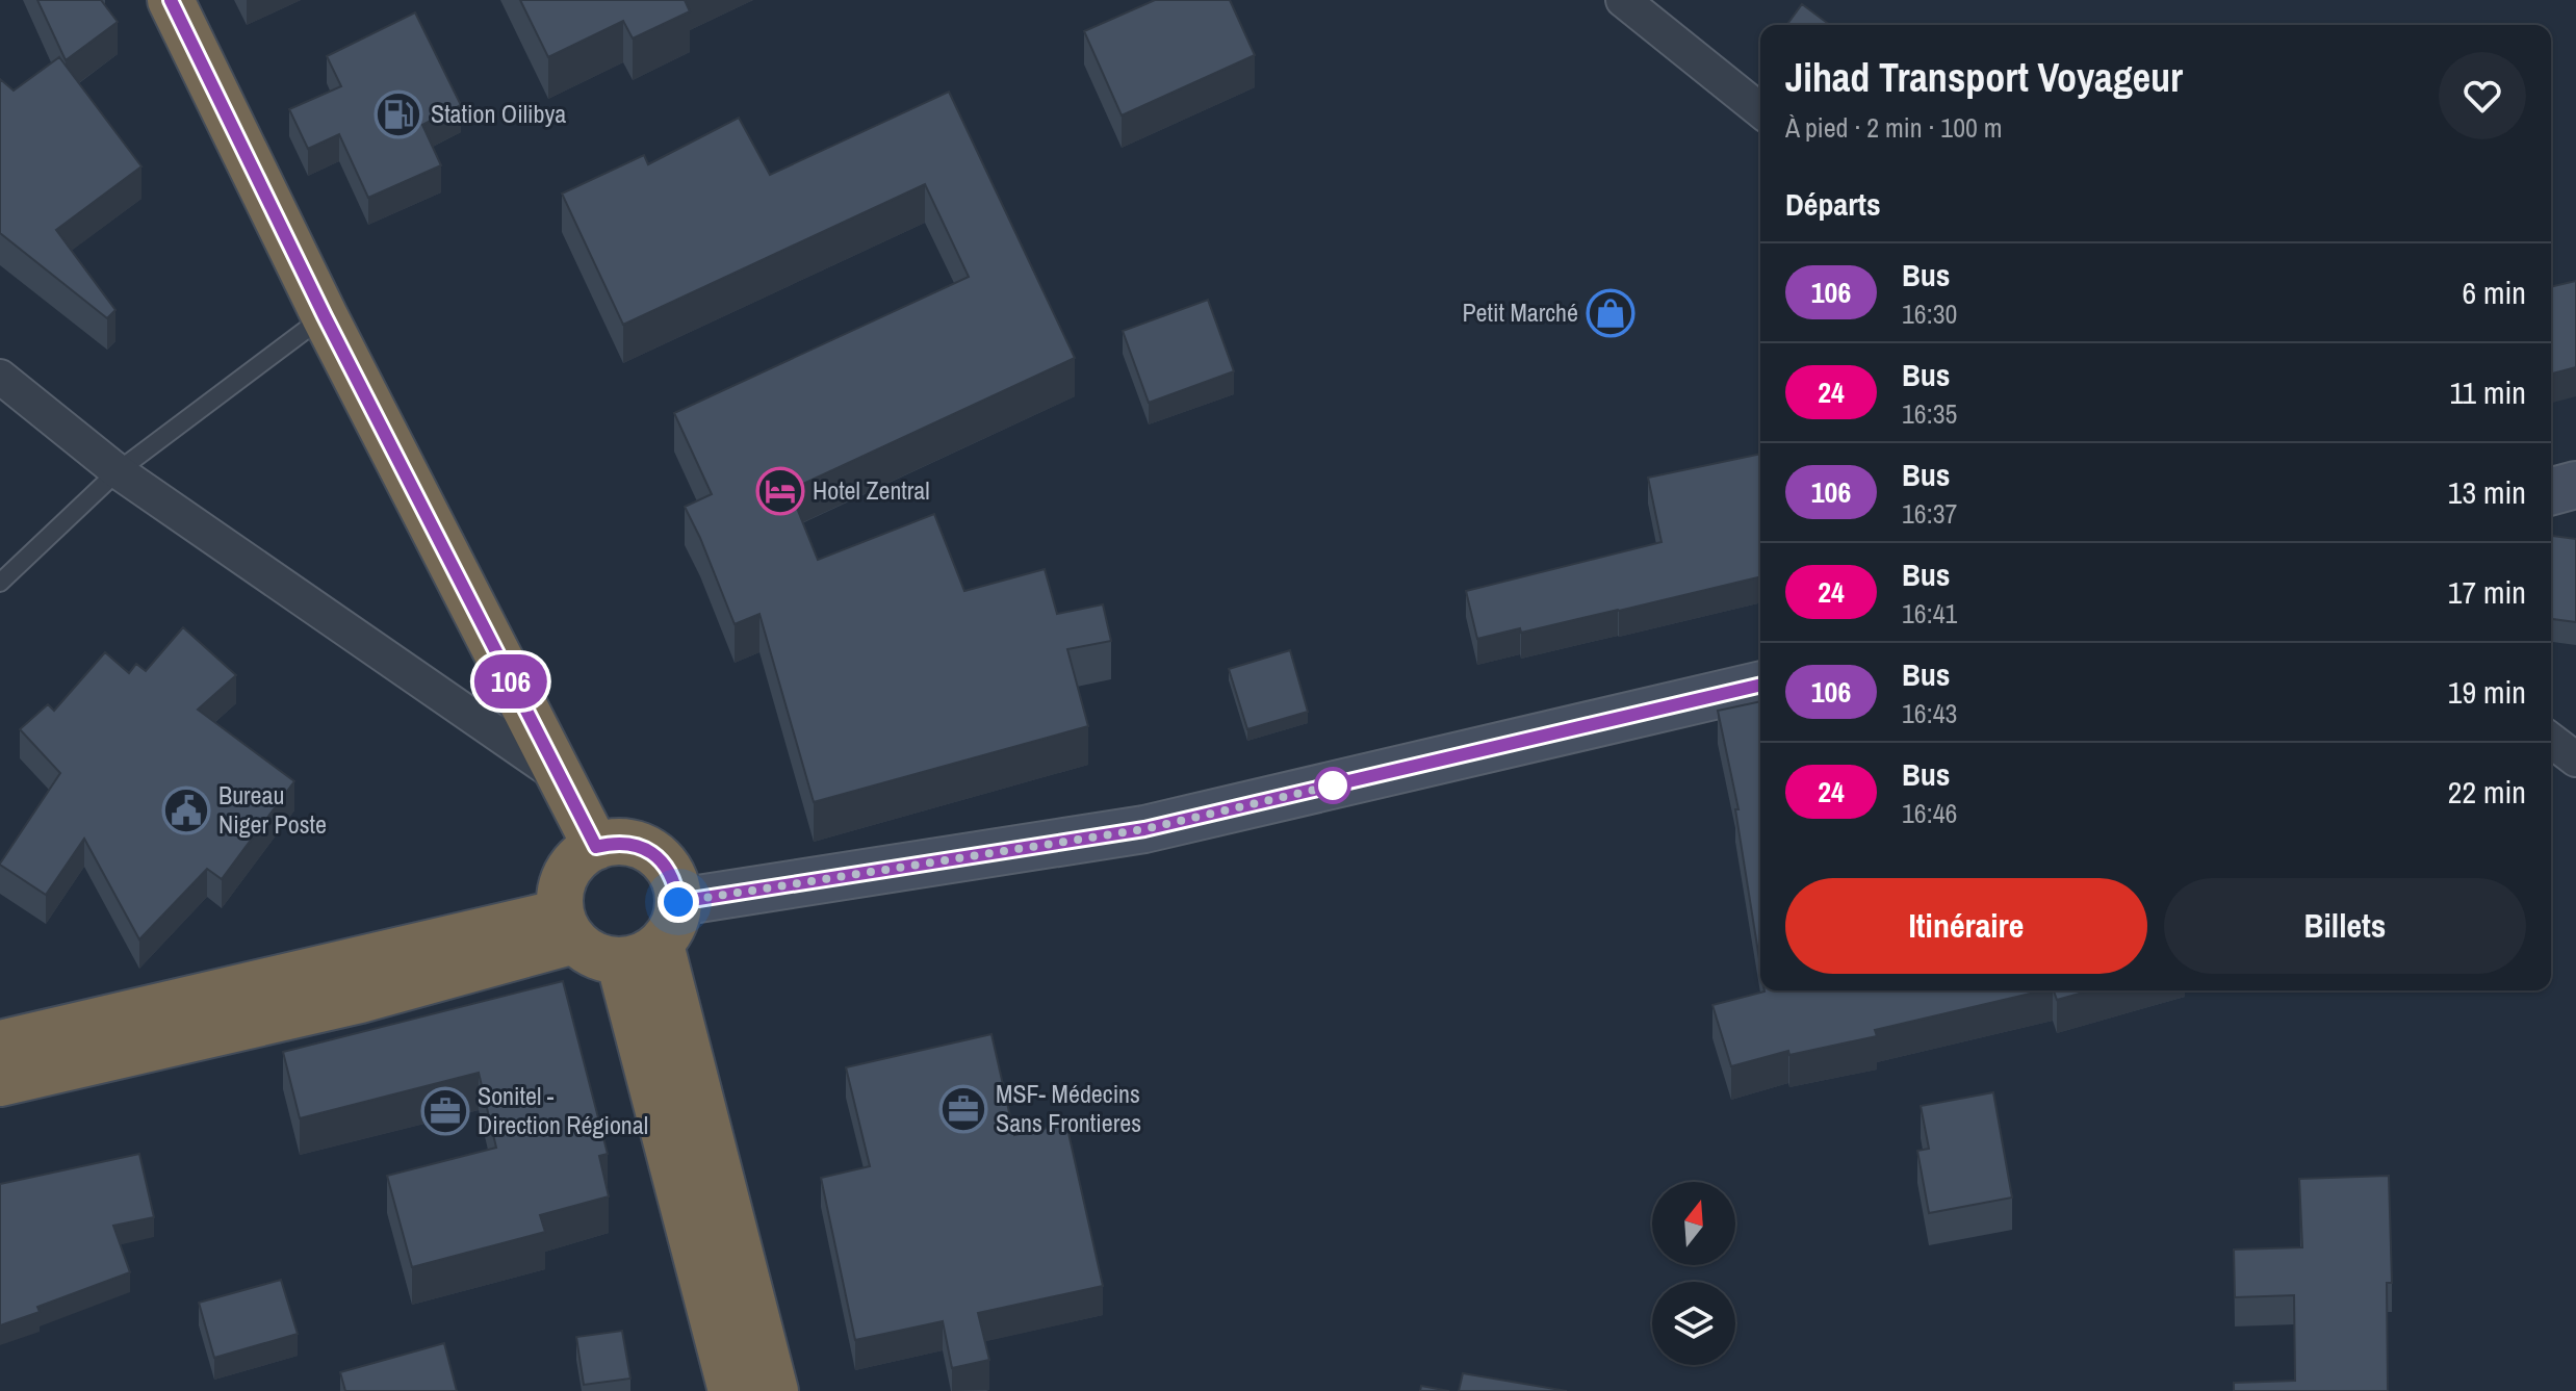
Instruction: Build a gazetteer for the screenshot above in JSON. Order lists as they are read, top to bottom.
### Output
{
  "places": {
    "fuel station": ["Station Oilibya"],
    "shop": ["Petit Marché"],
    "hotel": ["Hotel Zentral"],
    "public building": ["Bureau Niger Poste"],
    "office": ["MSF- Médecins Sans Frontieres", "Sonitel - Direction Régional"]
  },
  "lines": ["bus line 106"],
  "north": "top",
  "page": {
    "on_map": "106",
    "heading": [
      ["Jihad Transport Voyageur", "À pied · 2 min · 100 m"],
      "Départs"
    ],
    "list": [
      {
        "mark": "106",
        "name": "Bus",
        "note": "16:30",
        "value": "6 min"
      },
      {
        "mark": "24",
        "name": "Bus",
        "note": "16:35",
        "value": "11 min"
      },
      {
        "mark": "106",
        "name": "Bus",
        "note": "16:37",
        "value": "13 min"
      },
      {
        "mark": "24",
        "name": "Bus",
        "note": "16:41",
        "value": "17 min"
      },
      {
        "mark": "106",
        "name": "Bus",
        "note": "16:43",
        "value": "19 min"
      },
      {
        "mark": "24",
        "name": "Bus",
        "note": "16:46",
        "value": "22 min"
      }
    ],
    "buttons": ["Itinéraire", "Billets"]
  }
}
